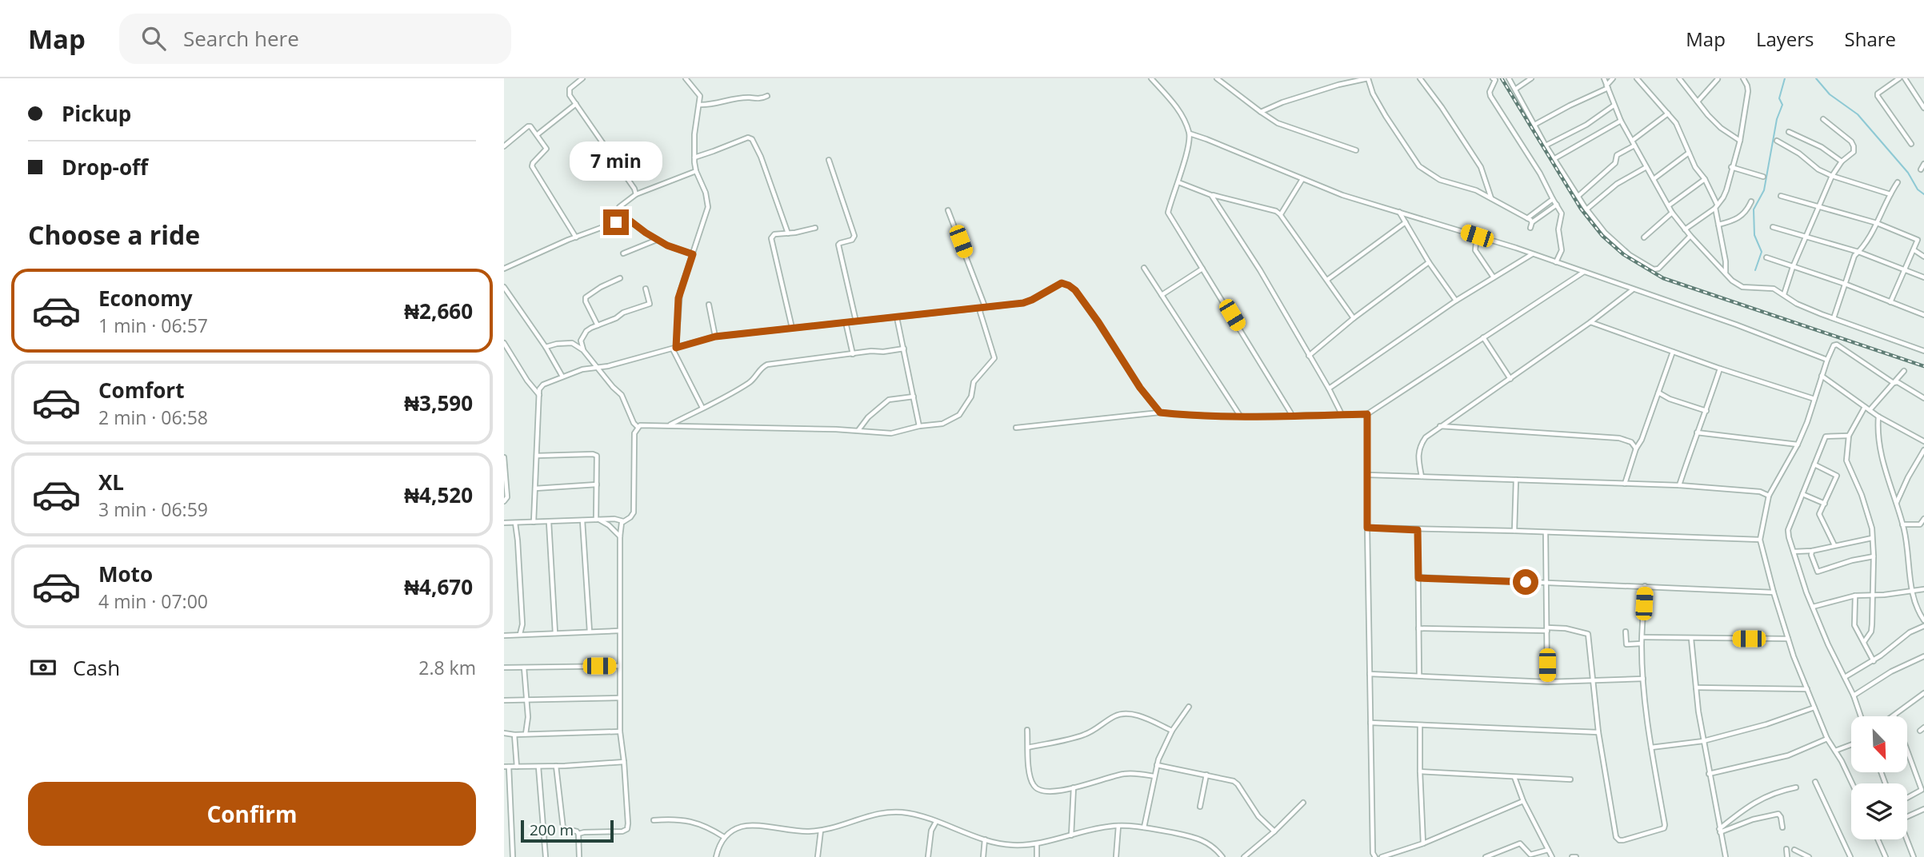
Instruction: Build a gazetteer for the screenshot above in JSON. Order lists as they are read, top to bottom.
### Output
{
  "scale_bar": "200 m",
  "north": "bottom right",
  "page": {
    "header": "Map",
    "search": "Search here",
    "nav": ["Map", "Layers", "Share"],
    "banner": ["Pickup", "Drop-off"],
    "bubble": "7 min",
    "heading": "Choose a ride",
    "list": [
      {
        "name": "Economy",
        "note": "1 min · 06:57",
        "value": "₦2,660"
      },
      {
        "name": "Comfort",
        "note": "2 min · 06:58",
        "value": "₦3,590"
      },
      {
        "name": "XL",
        "note": "3 min · 06:59",
        "value": "₦4,520"
      },
      {
        "name": "Moto",
        "note": "4 min · 07:00",
        "value": "₦4,670"
      }
    ],
    "pay": ["Cash", "2.8 km"],
    "buttons": "Confirm",
    "scale": "200 m"
  }
}
